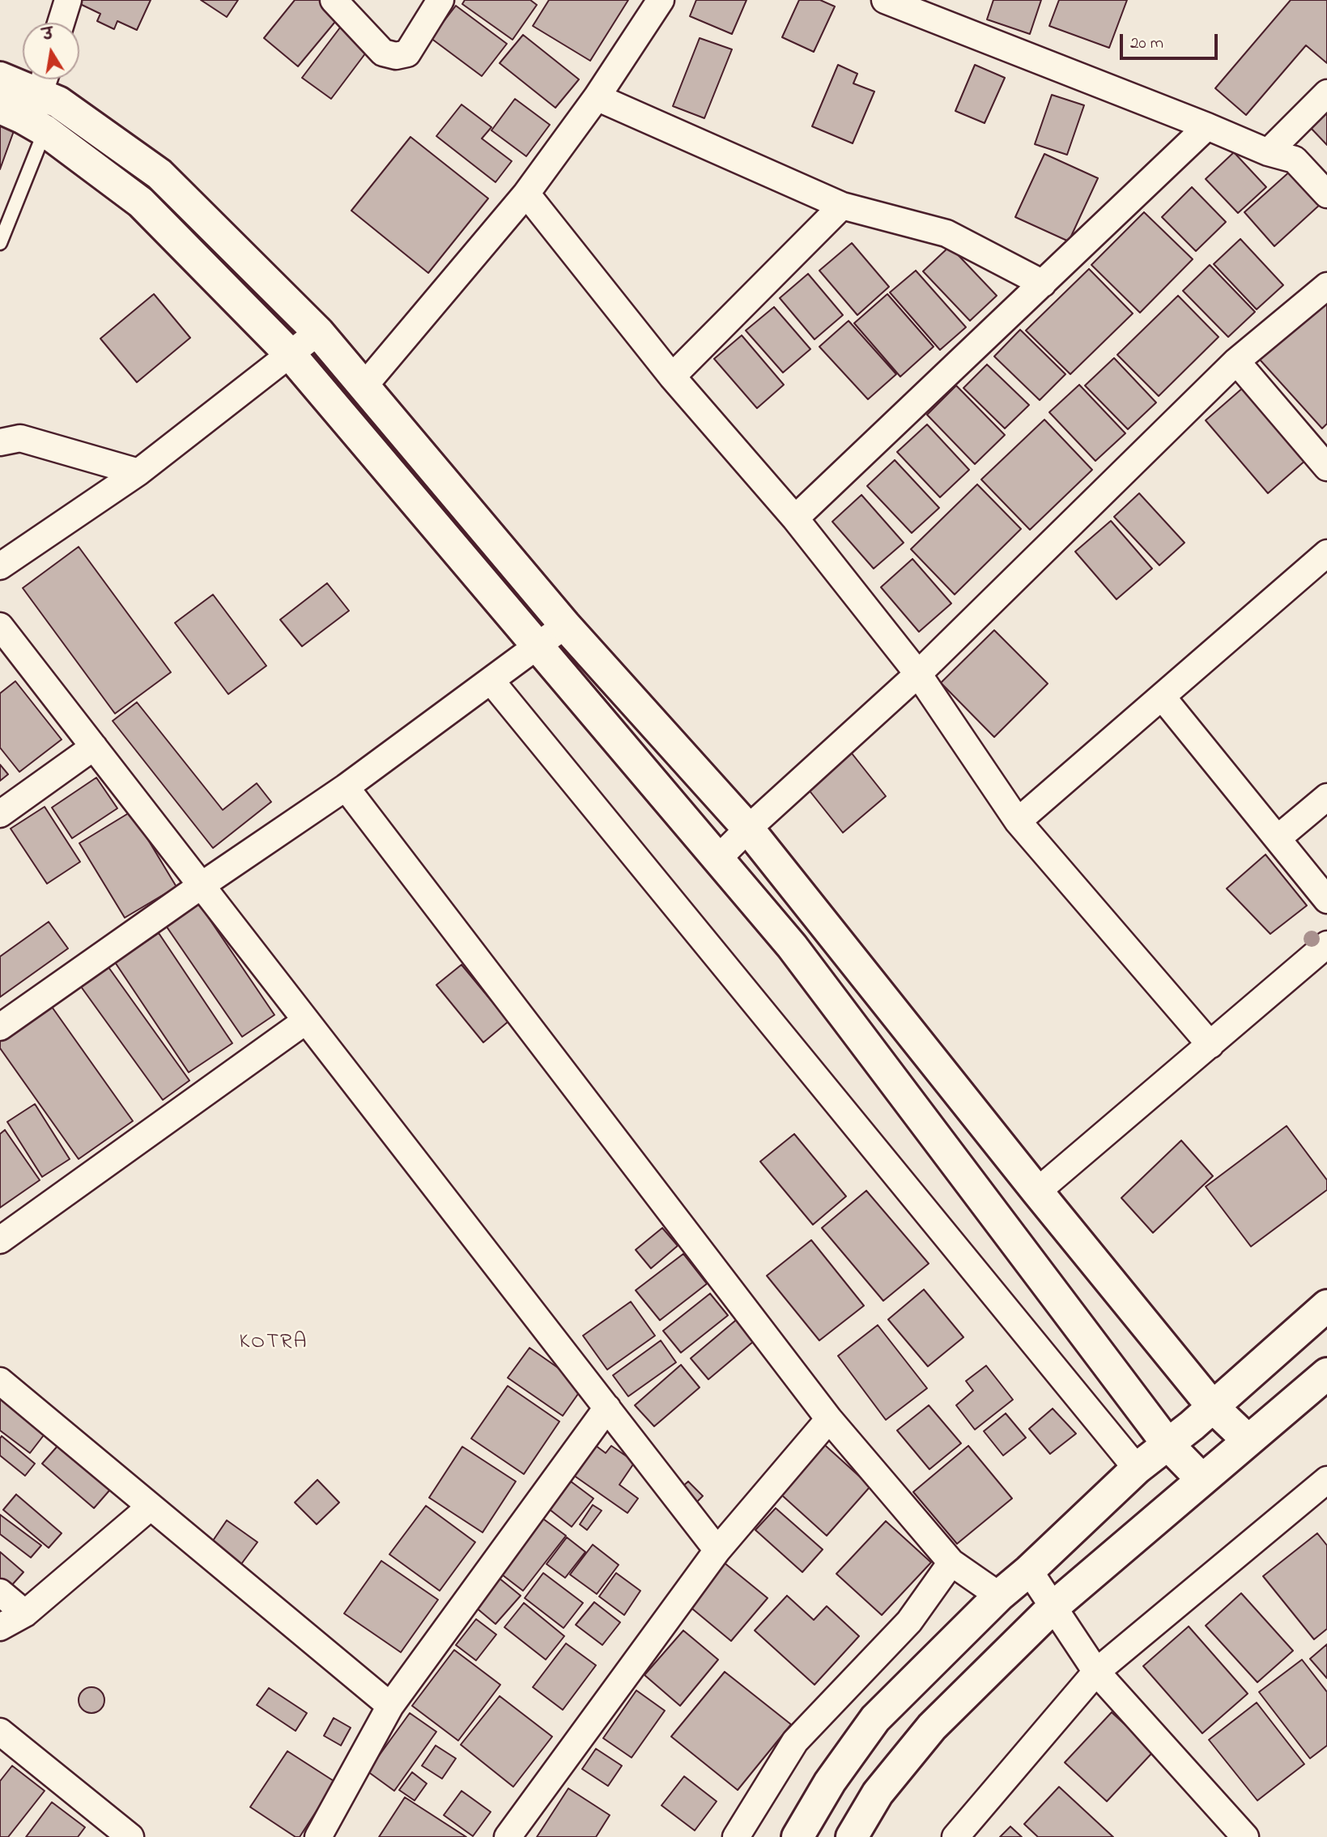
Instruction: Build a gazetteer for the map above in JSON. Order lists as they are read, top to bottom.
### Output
{
  "districts": ["KOTRA"],
  "scale_bar": "20 m",
  "north": "top"
}
